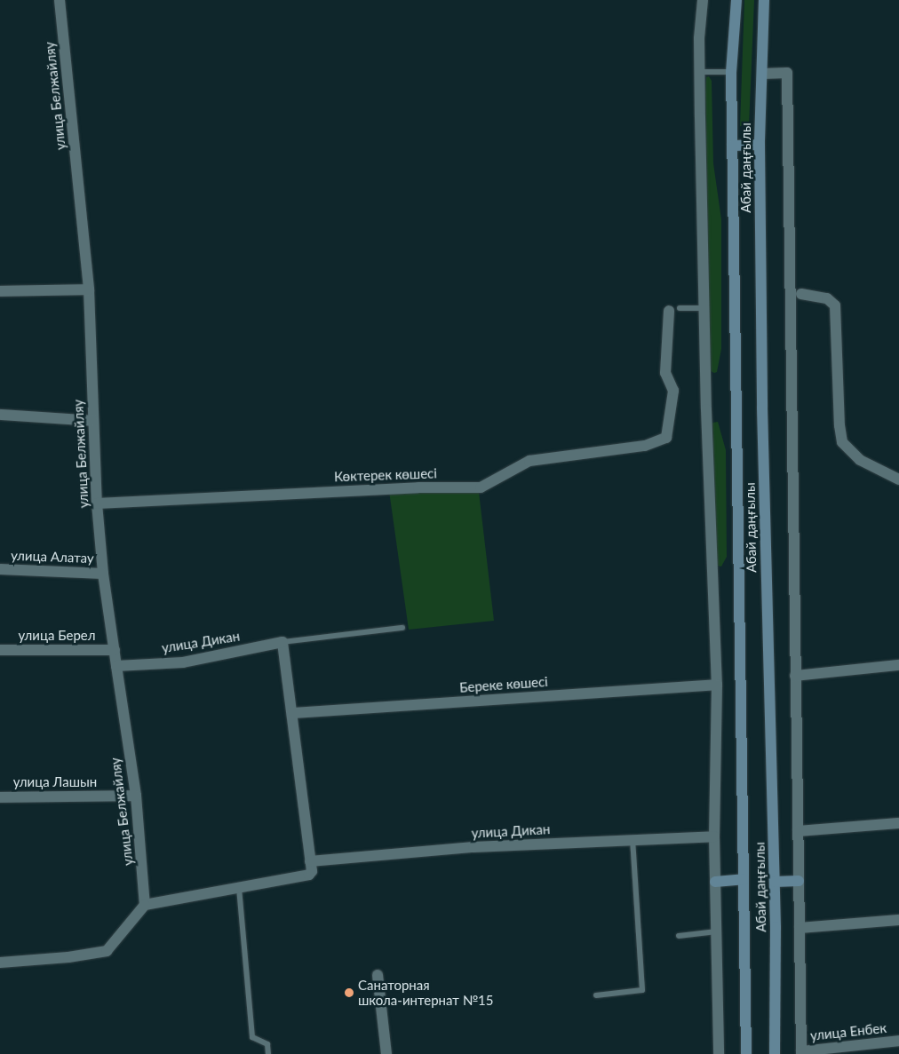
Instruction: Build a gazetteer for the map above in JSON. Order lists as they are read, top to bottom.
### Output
{
  "streets": {
    "main road": ["Абай даңғылы"],
    "street": [
      "улица Белжайляу",
      "Көктерек көшесі",
      "улица Алатау",
      "улица Берел",
      "улица Дикан",
      "Береке көшесі",
      "улица Лашын",
      "улица Енбек"
    ]
  },
  "crossings": [
    ["улица Белжайляу", "Көктерек көшесі"],
    ["улица Белжайляу", "улица Алатау"],
    ["улица Белжайляу", "улица Берел"],
    ["улица Белжайляу", "улица Дикан"],
    ["улица Белжайляу", "улица Лашын"]
  ],
  "places": ["Санаторная школа-интернат №15"]
}
